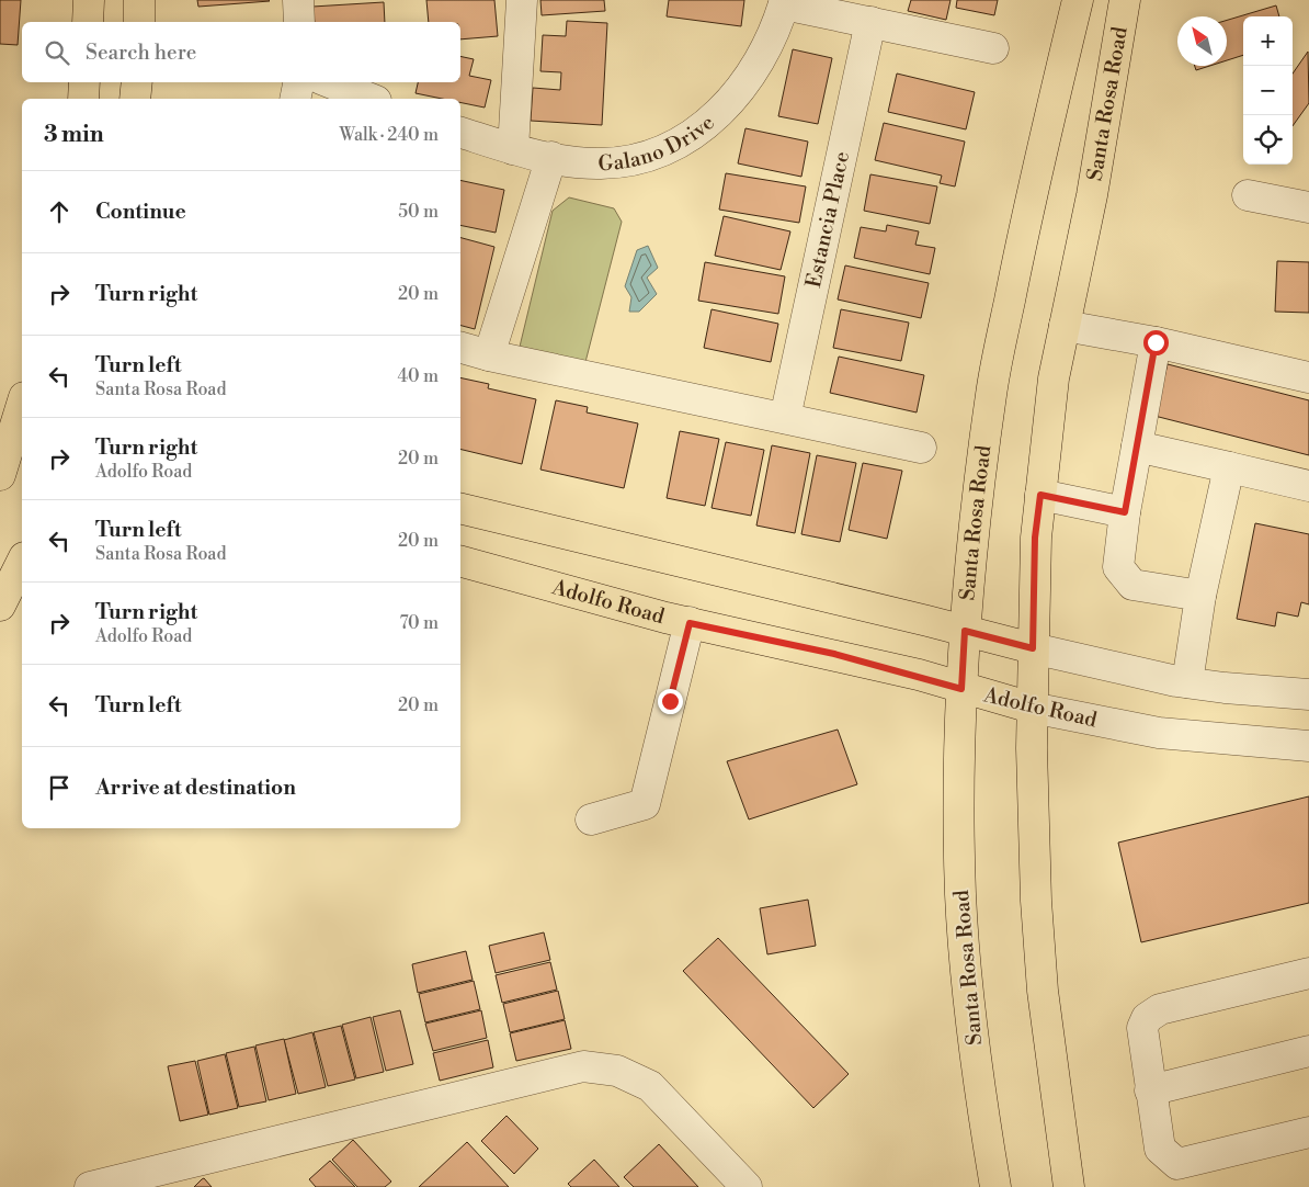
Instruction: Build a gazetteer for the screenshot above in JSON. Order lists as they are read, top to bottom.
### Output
{
  "streets": {
    "main road": ["Santa Rosa Road", "Adolfo Road"],
    "street": ["Galano Drive", "Estancia Place"]
  },
  "crossings": [
    ["Santa Rosa Road", "Adolfo Road"]
  ],
  "north": "top left",
  "page": {
    "map_buttons": ["+", "−"],
    "search": "Search here",
    "heading": ["3 min", "Walk · 240 m"],
    "list": [
      ["Continue", "50 m"],
      ["Turn right", "20 m"],
      ["Turn left", "Santa Rosa Road", "40 m"],
      ["Turn right", "Adolfo Road", "20 m"],
      ["Turn left", "Santa Rosa Road", "20 m"],
      ["Turn right", "Adolfo Road", "70 m"],
      ["Turn left", "20 m"],
      "Arrive at destination"
    ]
  }
}
